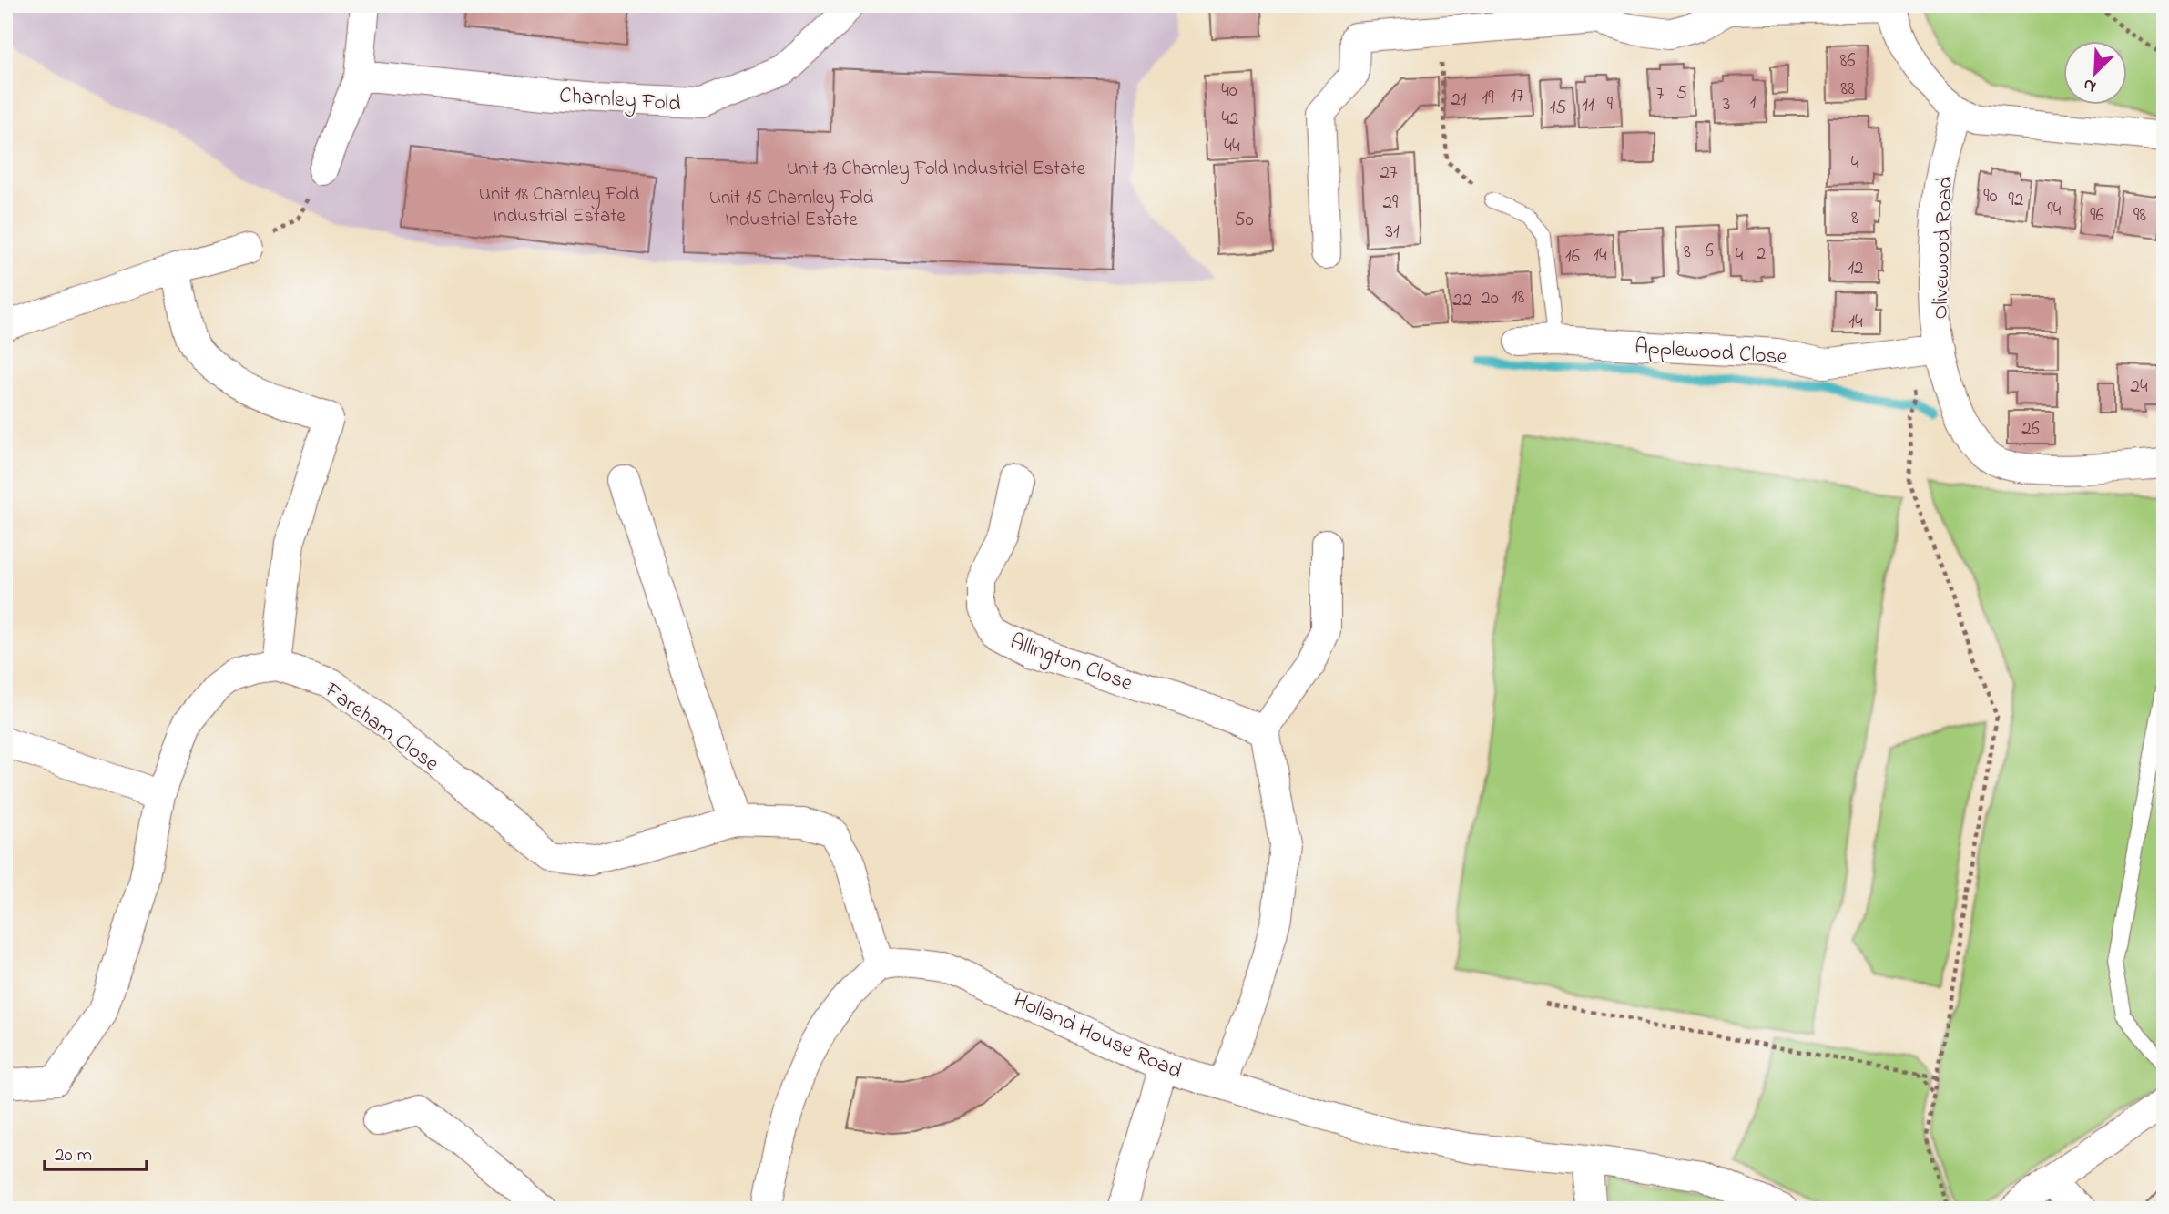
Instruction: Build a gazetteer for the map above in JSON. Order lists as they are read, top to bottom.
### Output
{
  "streets": {
    "street": [
      "Charnley Fold",
      "Olivewood Road",
      "Applewood Close",
      "Allington Close",
      "Fareham Close",
      "Holland House Road"
    ]
  },
  "crossings": [
    ["Olivewood Road", "Applewood Close"],
    ["Fareham Close", "Holland House Road"]
  ],
  "house_numbers": [
    "86",
    "88",
    "40",
    "5",
    "7",
    "17",
    "19",
    "21",
    "1",
    "9",
    "3",
    "11",
    "15",
    "42",
    "44",
    "4",
    "Unit 13 Charnley Fold Industrial Estate",
    "27",
    "Unit 18 Charnley Fold Industrial Estate",
    "90",
    "Unit 15 Charnley Fold Industrial Estate",
    "92",
    "29",
    "94",
    "96",
    "98",
    "8",
    "50",
    "31",
    "6",
    "8",
    "2",
    "14",
    "4",
    "16",
    "12",
    "18",
    "20",
    "22",
    "14",
    "24",
    "26"
  ],
  "scale_bar": "20 m",
  "north": "bottom left"
}
